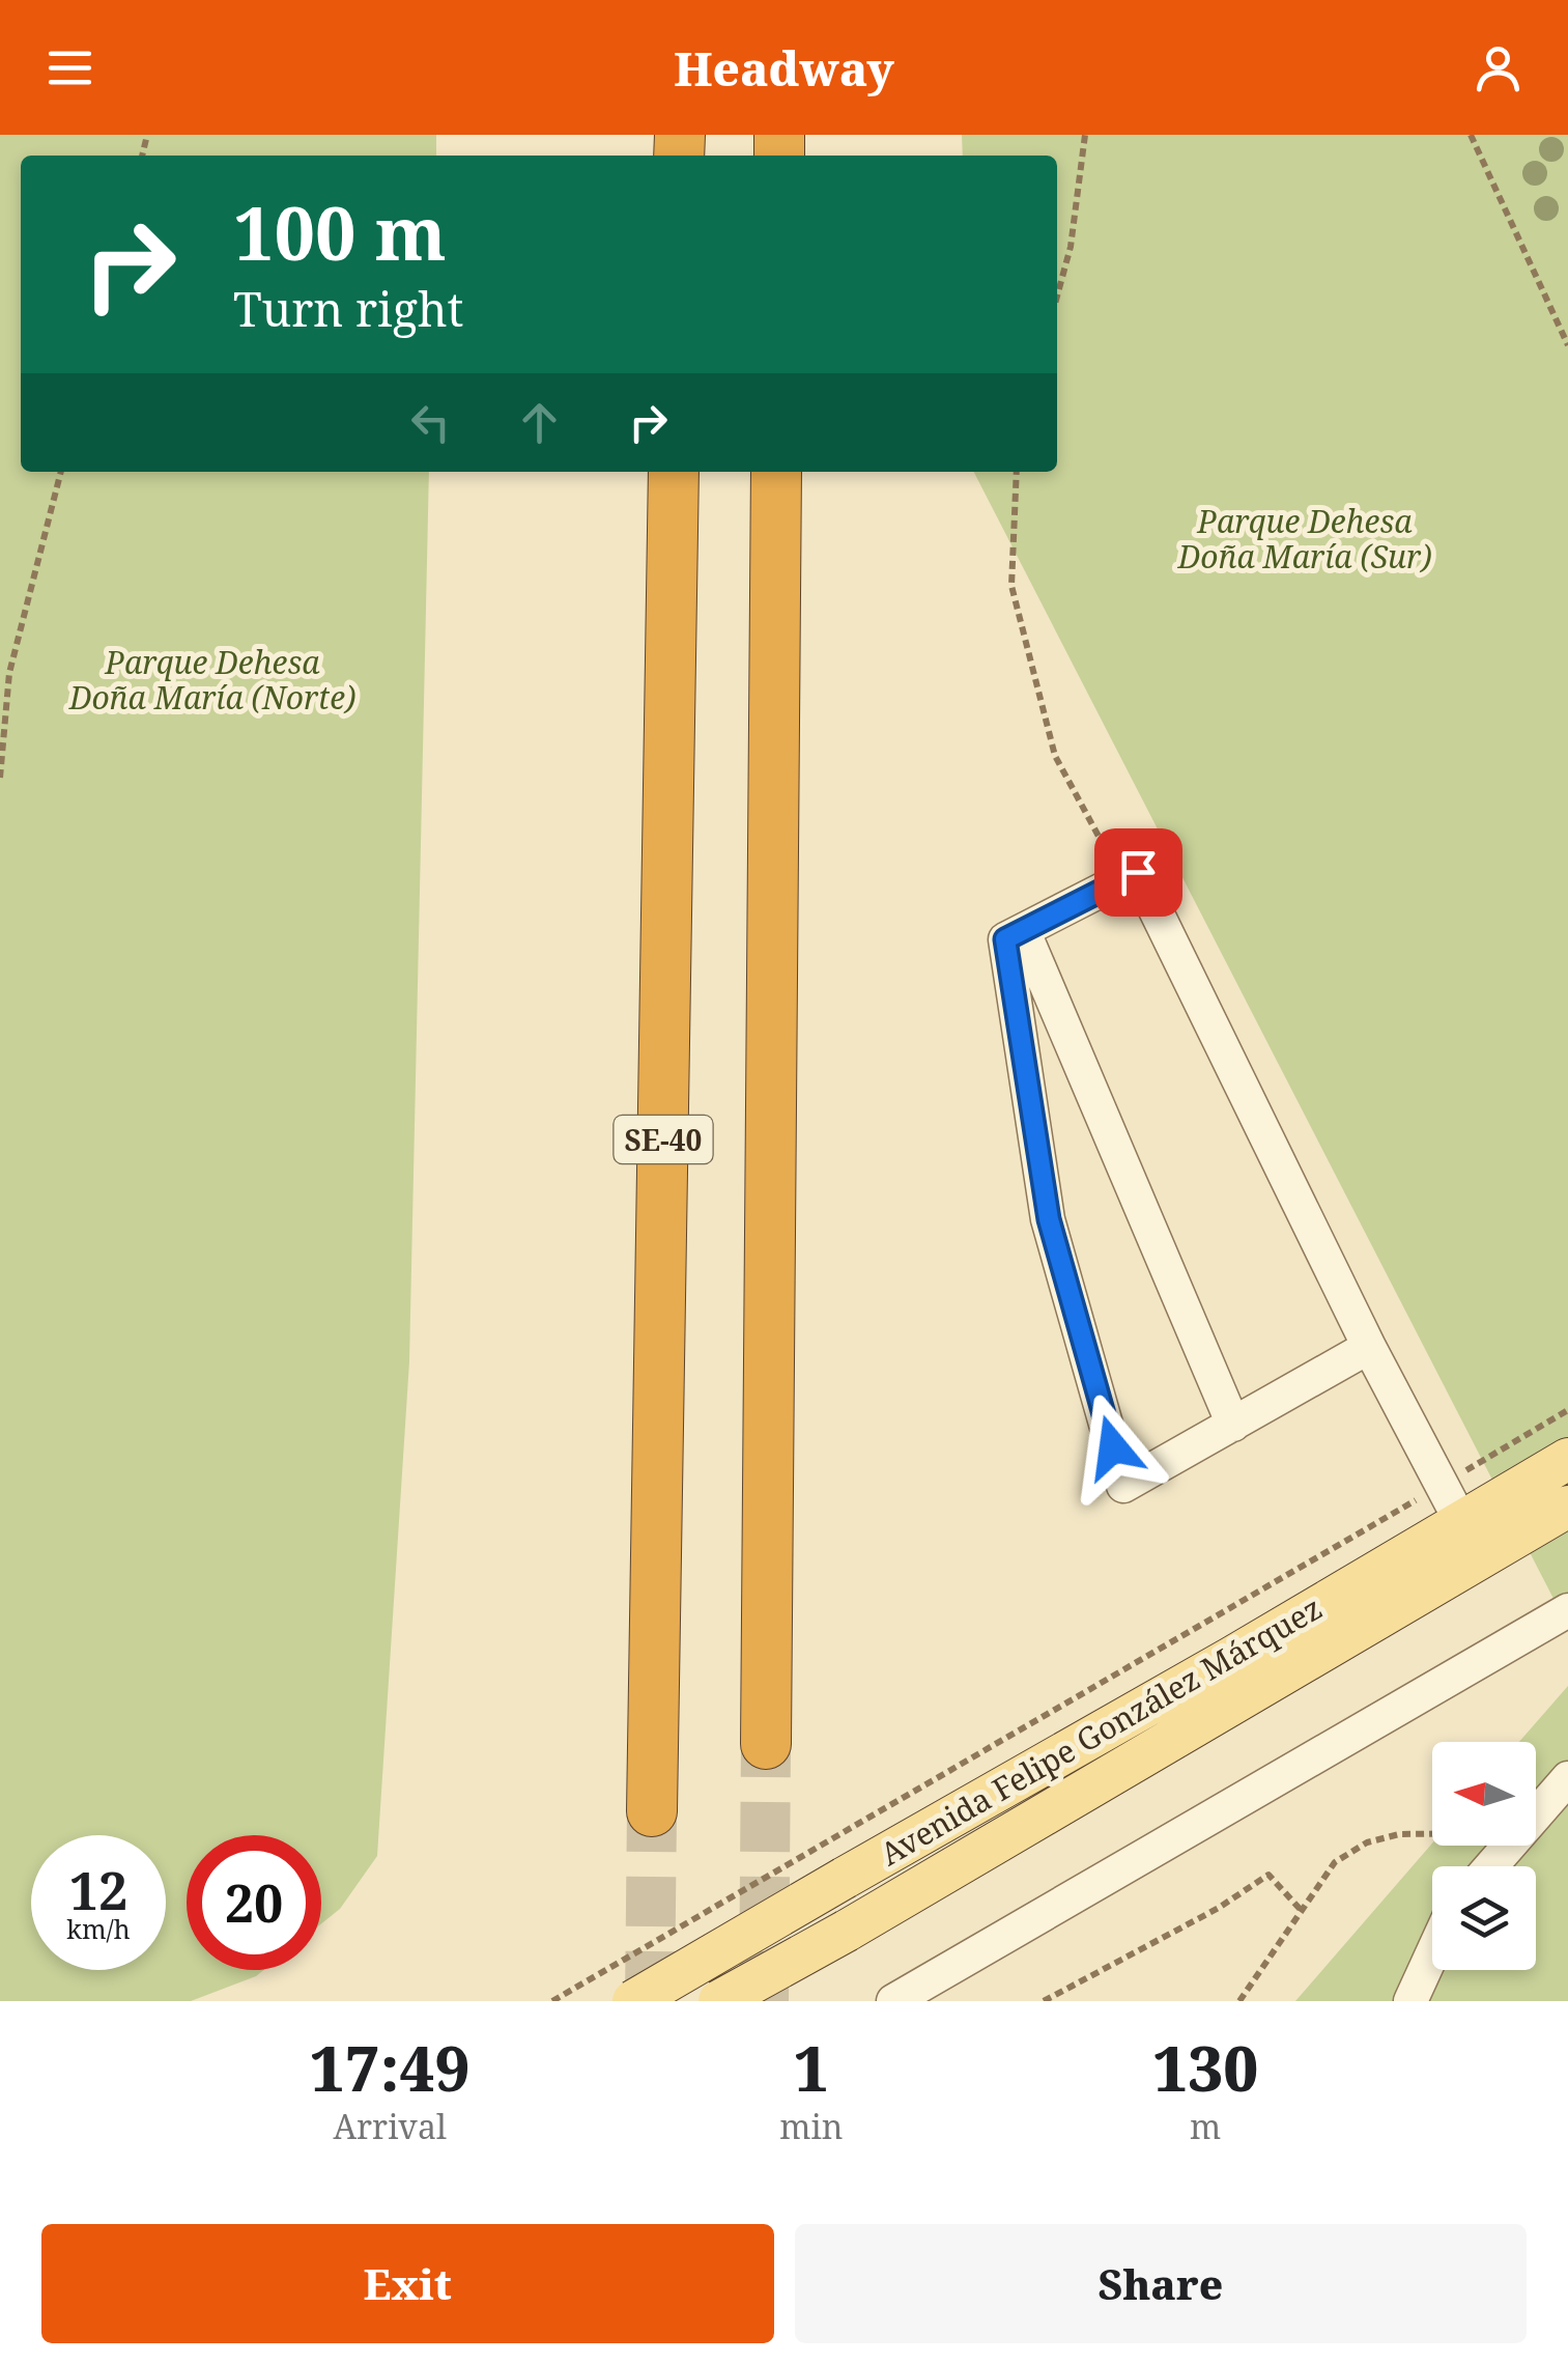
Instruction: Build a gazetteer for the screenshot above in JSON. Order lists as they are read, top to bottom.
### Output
{
  "streets": {
    "highway": ["SE-40"],
    "main road": ["Avenida Felipe González Márquez"]
  },
  "parks": ["Parque Dehesa Doña María (Sur)", "Parque Dehesa Doña María (Norte)"],
  "north": "left",
  "page": {
    "header": "Headway",
    "turn": ["100 m", "Turn right"],
    "speed": "12 km/h",
    "limit": "20",
    "eta": [
      "17:49",
      "Arrival",
      "1",
      "min",
      "130",
      "m"
    ],
    "buttons": ["Exit", "Share"]
  }
}
